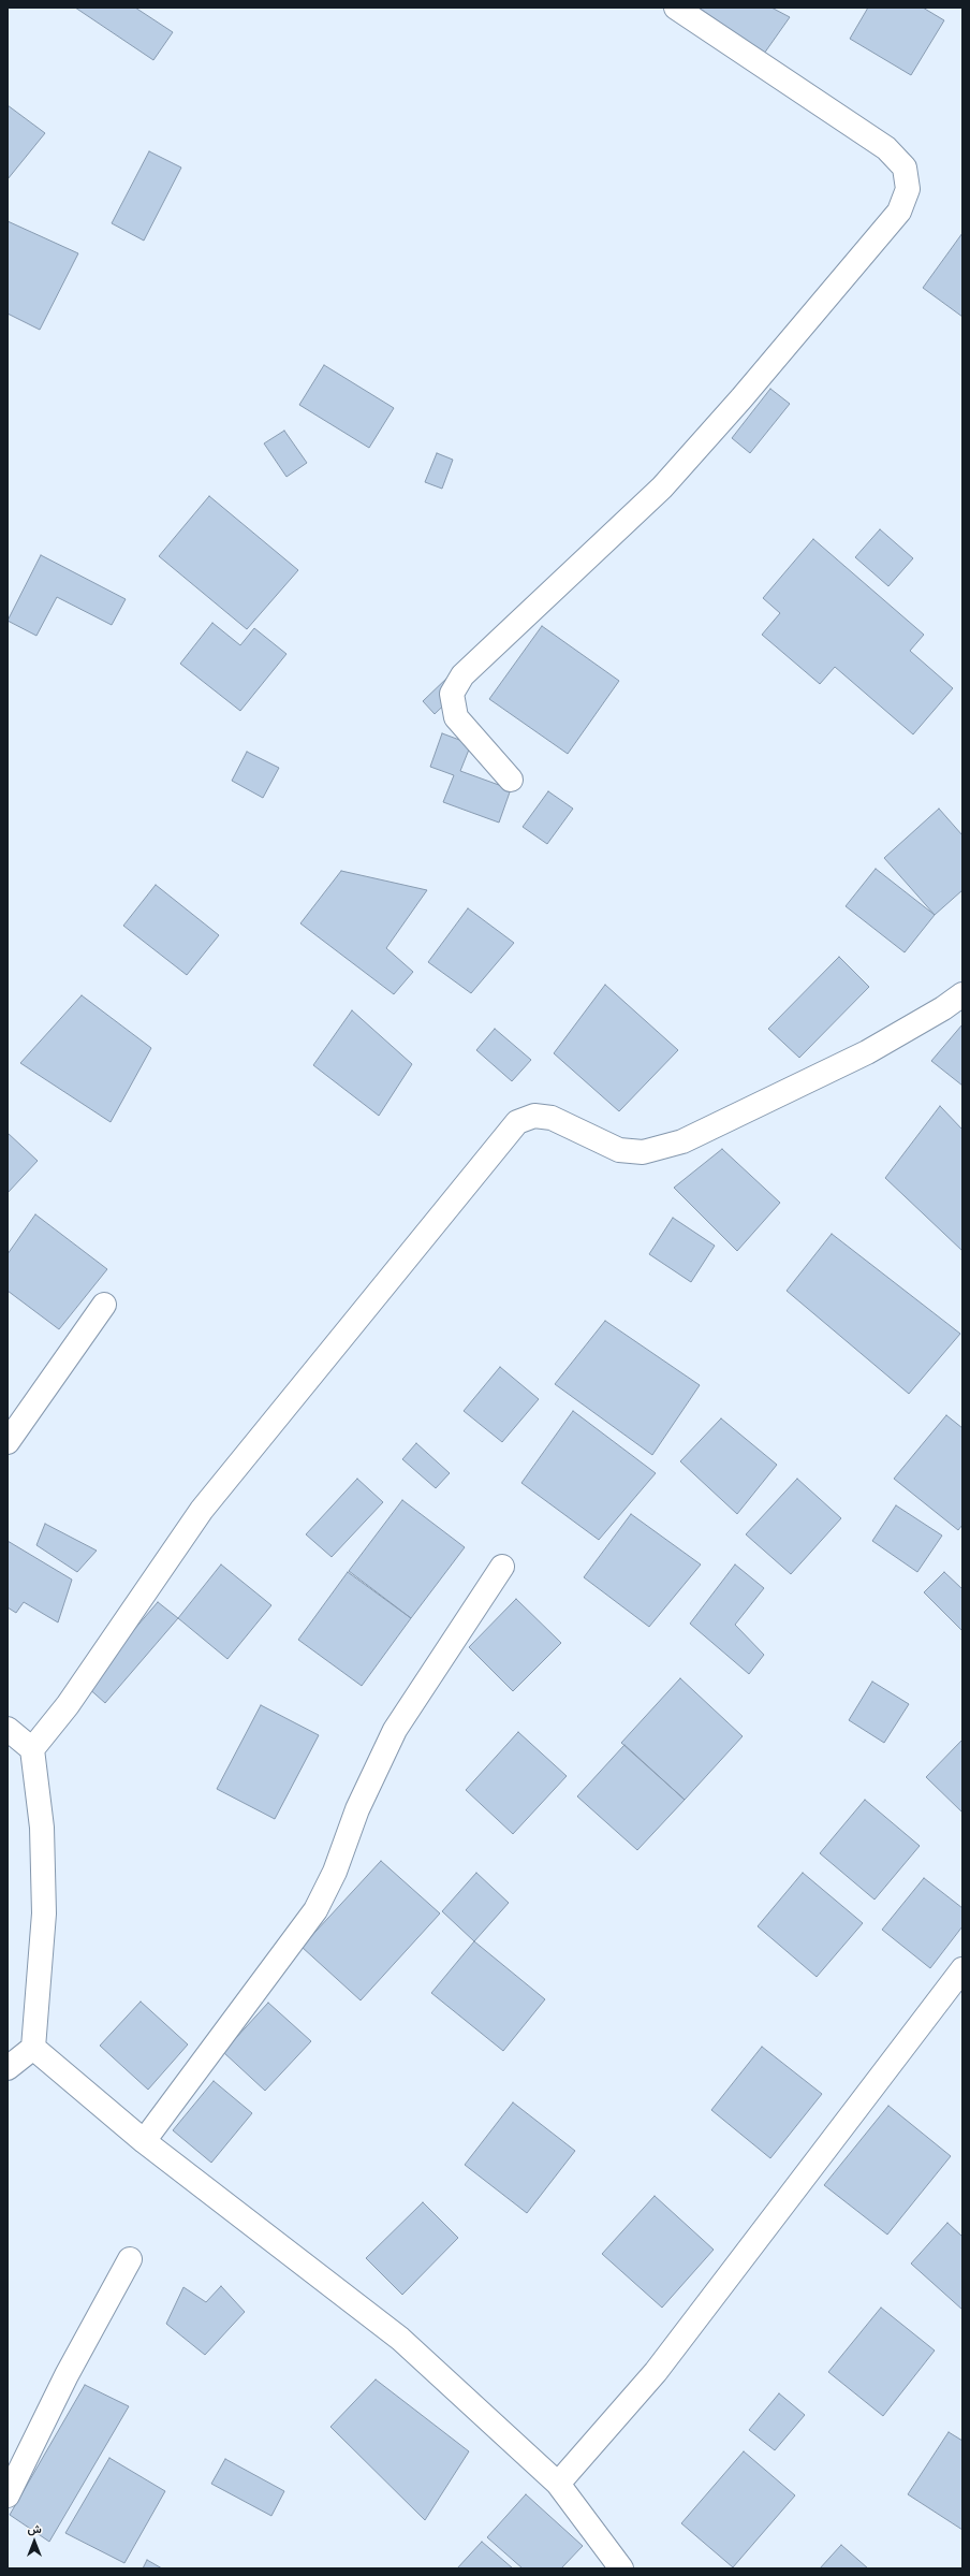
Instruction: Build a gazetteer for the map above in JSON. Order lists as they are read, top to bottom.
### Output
{
  "north": "top"
}
